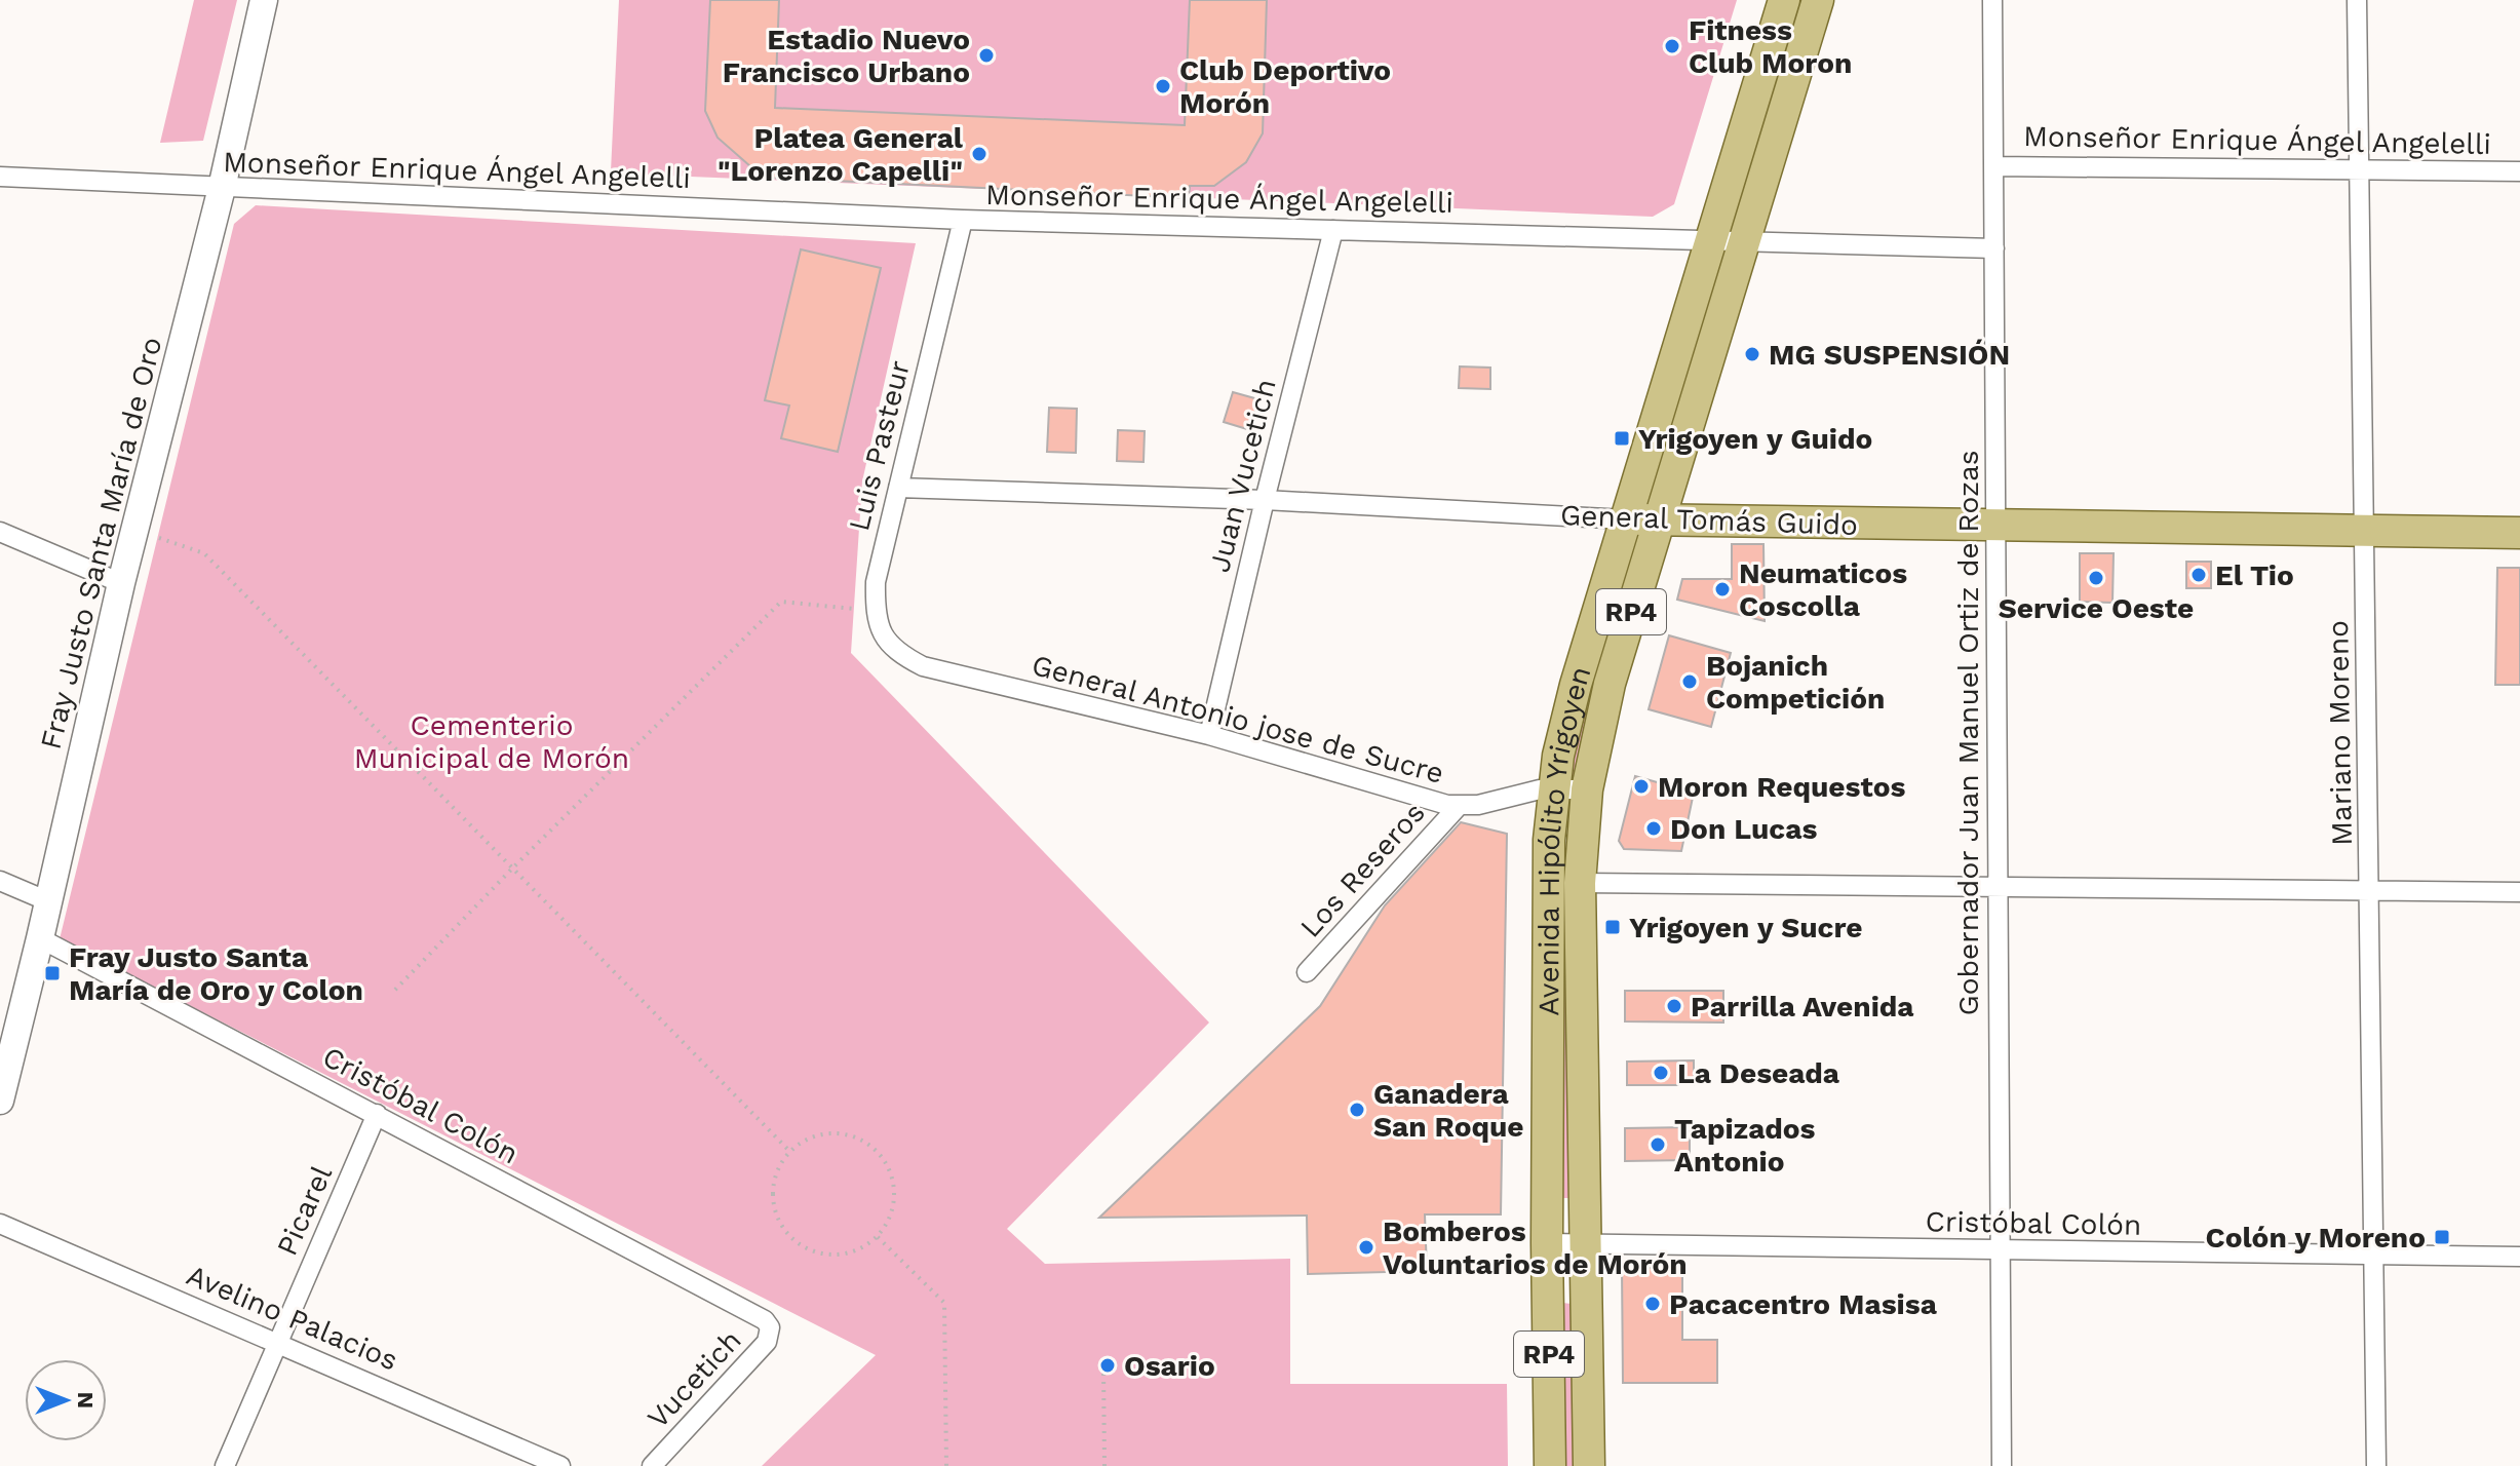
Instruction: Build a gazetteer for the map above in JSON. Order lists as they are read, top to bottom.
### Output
{
  "streets": {
    "main road": ["General Tomás Guido", "RP4", "Avenida Hipólito Yrigoyen"],
    "street": [
      "Monseñor Enrique Ángel Angelelli",
      "Luis Pasteur",
      "Juan Vucetich",
      "Fray Justo Santa María de Oro",
      "General Antonio jose de Sucre",
      "Gobernador Juan Manuel Ortiz de Rozas",
      "Mariano Moreno",
      "Los Reseros",
      "Cristóbal Colón",
      "Picarel",
      "Avelino Palacios",
      "Vucetich"
    ]
  },
  "crossings": [
    ["Monseñor Enrique Ángel Angelelli", "Luis Pasteur"],
    ["Monseñor Enrique Ángel Angelelli", "Juan Vucetich"],
    ["Monseñor Enrique Ángel Angelelli", "Fray Justo Santa María de Oro"],
    ["Monseñor Enrique Ángel Angelelli", "Gobernador Juan Manuel Ortiz de Rozas"],
    ["Monseñor Enrique Ángel Angelelli", "Mariano Moreno"],
    ["Monseñor Enrique Ángel Angelelli", "Avenida Hipólito Yrigoyen"],
    ["Luis Pasteur", "General Tomás Guido"],
    ["Luis Pasteur", "General Antonio jose de Sucre"],
    ["Juan Vucetich", "General Tomás Guido"],
    ["Juan Vucetich", "General Antonio jose de Sucre"],
    ["General Tomás Guido", "Gobernador Juan Manuel Ortiz de Rozas"],
    ["General Tomás Guido", "Mariano Moreno"],
    ["General Tomás Guido", "Avenida Hipólito Yrigoyen"],
    ["Fray Justo Santa María de Oro", "Cristóbal Colón"],
    ["General Antonio jose de Sucre", "Avenida Hipólito Yrigoyen"],
    ["General Antonio jose de Sucre", "Los Reseros"],
    ["Gobernador Juan Manuel Ortiz de Rozas", "Cristóbal Colón"],
    ["Mariano Moreno", "Cristóbal Colón"],
    ["Avenida Hipólito Yrigoyen", "Cristóbal Colón"],
    ["Cristóbal Colón", "Picarel"],
    ["Cristóbal Colón", "Vucetich"],
    ["Picarel", "Avelino Palacios"]
  ],
  "parks": ["Cementerio Municipal de Morón"],
  "places": {
    "other": [
      "Fitness Club Moron",
      "Estadio Nuevo Francisco Urbano",
      "Club Deportivo Morón",
      "Platea General \"Lorenzo Capelli\"",
      "MG SUSPENSIÓN",
      "El Tio",
      "Service Oeste",
      "Neumaticos Coscolla",
      "Bojanich Competición",
      "Moron Requestos",
      "Don Lucas",
      "Parrilla Avenida",
      "La Deseada",
      "Ganadera San Roque",
      "Tapizados Antonio",
      "Bomberos Voluntarios de Morón",
      "Pacacentro Masisa",
      "Osario"
    ],
    "transit": [
      "Yrigoyen y Guido",
      "Yrigoyen y Sucre",
      "Fray Justo Santa María de Oro y Colon",
      "Colón y Moreno"
    ]
  },
  "north": "right"
}
